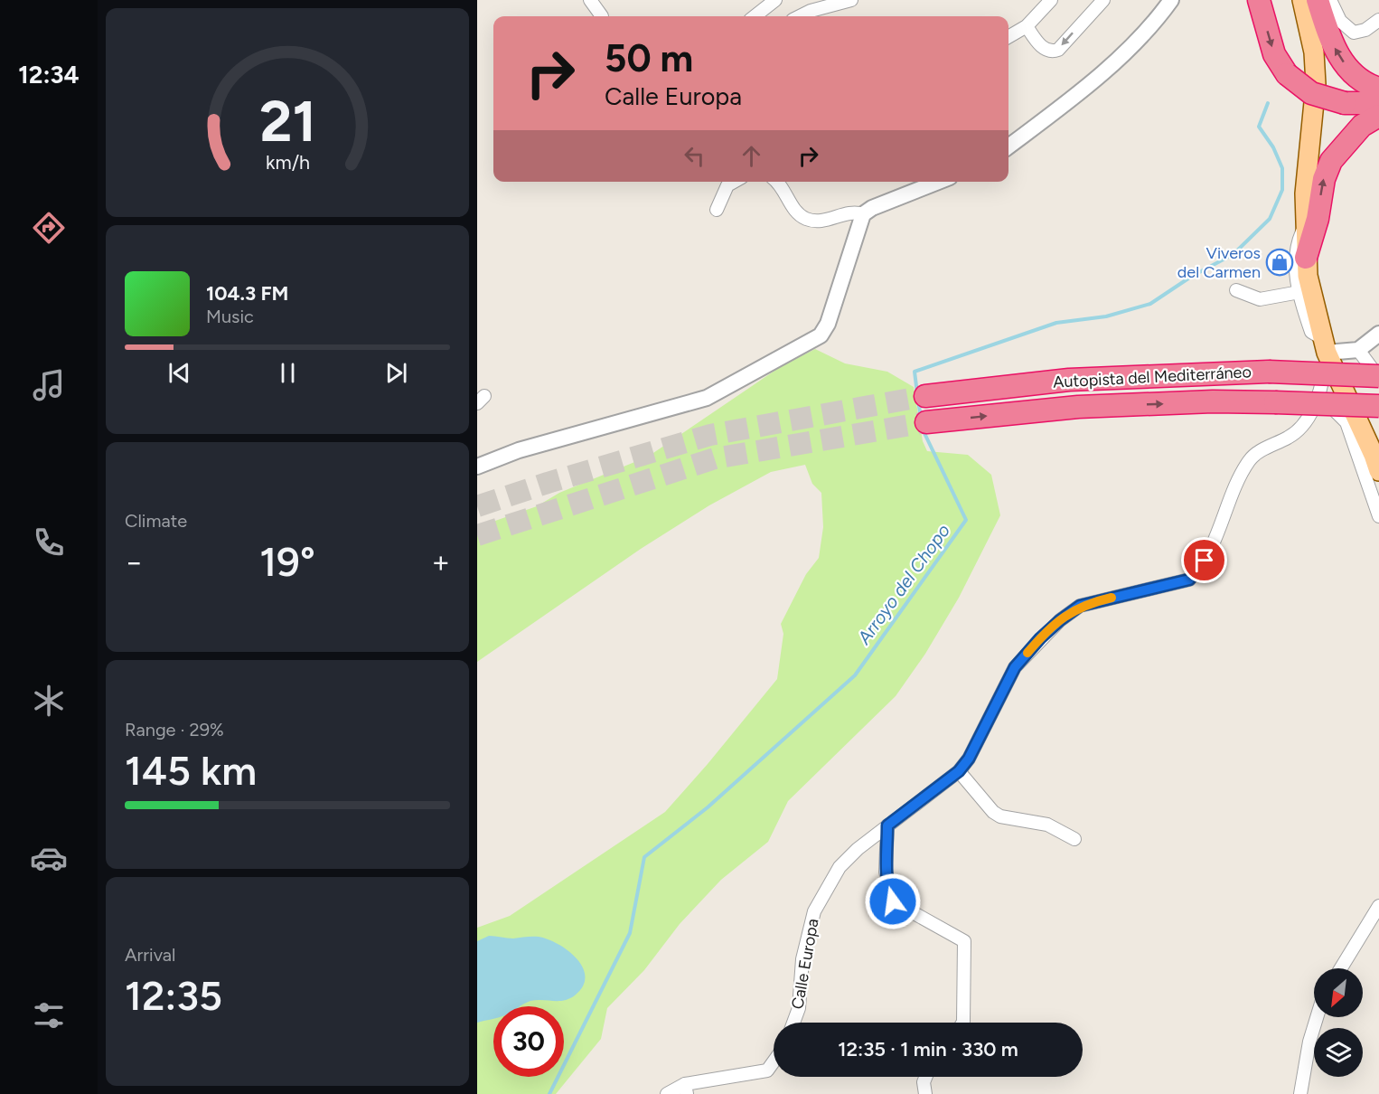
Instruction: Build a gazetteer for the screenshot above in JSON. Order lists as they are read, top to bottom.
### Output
{
  "streets": {
    "highway": ["Autopista del Mediterráneo"],
    "street": ["Calle Europa"]
  },
  "water": ["Arroyo del Chopo"],
  "places": {
    "shop": ["Viveros del Carmen"]
  },
  "north": "bottom left",
  "page": {
    "tabs": "12:34",
    "turn": ["50 m", "Calle Europa"],
    "song": ["104.3 FM", "Music"],
    "tile": [
      "Climate",
      ["Range · 29%", "145 km"],
      ["Arrival", "12:35"]
    ],
    "heat": ["−", "19°", "+"],
    "limit": "30",
    "trip": "12:35 · 1 min · 330 m",
    "gauge": ["21", "km/h"]
  }
}
